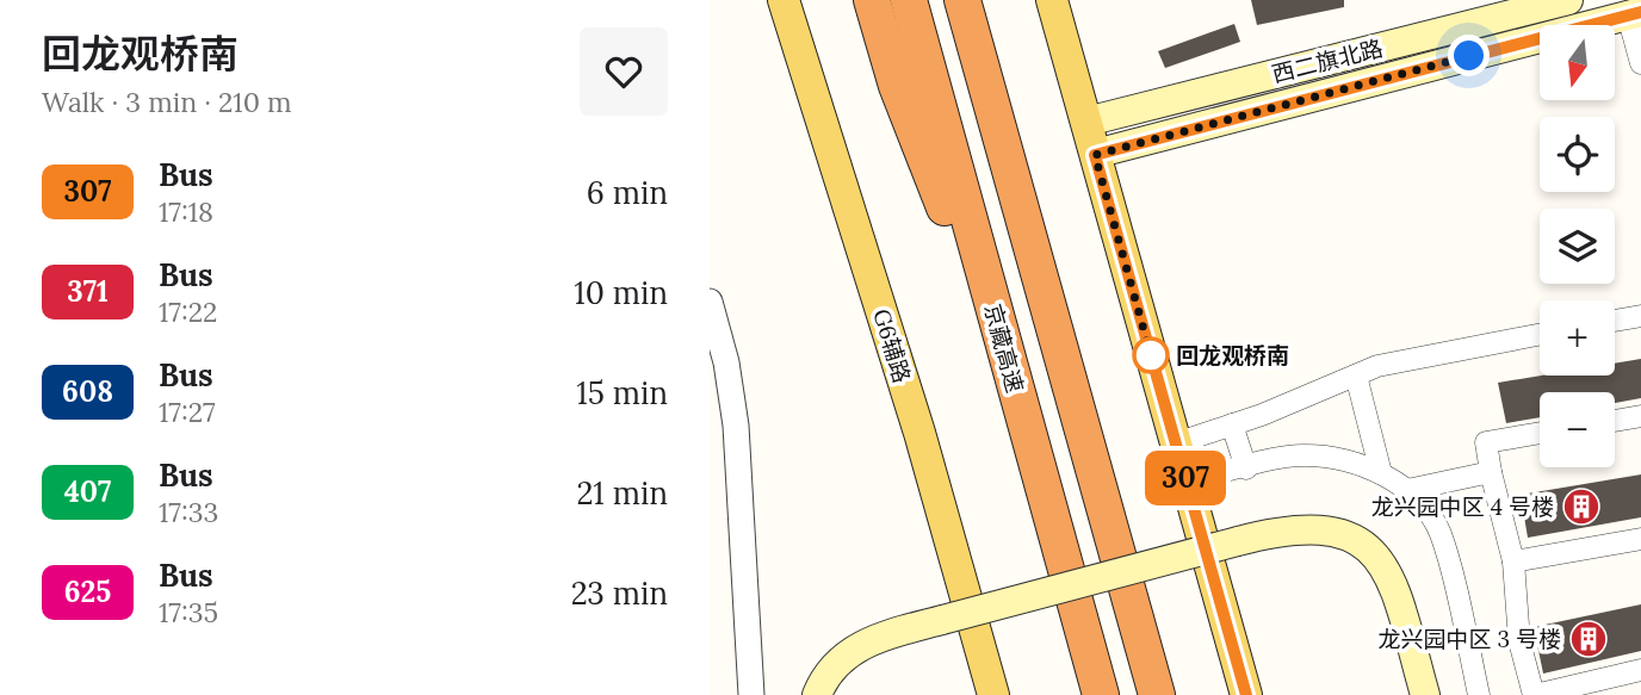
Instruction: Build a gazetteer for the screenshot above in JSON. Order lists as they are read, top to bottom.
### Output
{
  "streets": {
    "highway": ["京藏高速"],
    "main road": ["西二旗北路", "G6辅路"]
  },
  "places": {
    "other": ["回龙观桥南"],
    "building": ["龙兴园中区 4 号楼", "龙兴园中区 3 号楼"]
  },
  "lines": ["bus line 307"],
  "north": "bottom",
  "page": {
    "heading": ["回龙观桥南", "Walk · 3 min · 210 m"],
    "on_map": "307",
    "map_buttons": ["+", "−"],
    "list": [
      {
        "mark": "307",
        "name": "Bus",
        "note": "17:18",
        "value": "6 min"
      },
      {
        "mark": "371",
        "name": "Bus",
        "note": "17:22",
        "value": "10 min"
      },
      {
        "mark": "608",
        "name": "Bus",
        "note": "17:27",
        "value": "15 min"
      },
      {
        "mark": "407",
        "name": "Bus",
        "note": "17:33",
        "value": "21 min"
      },
      {
        "mark": "625",
        "name": "Bus",
        "note": "17:35",
        "value": "23 min"
      }
    ]
  }
}
